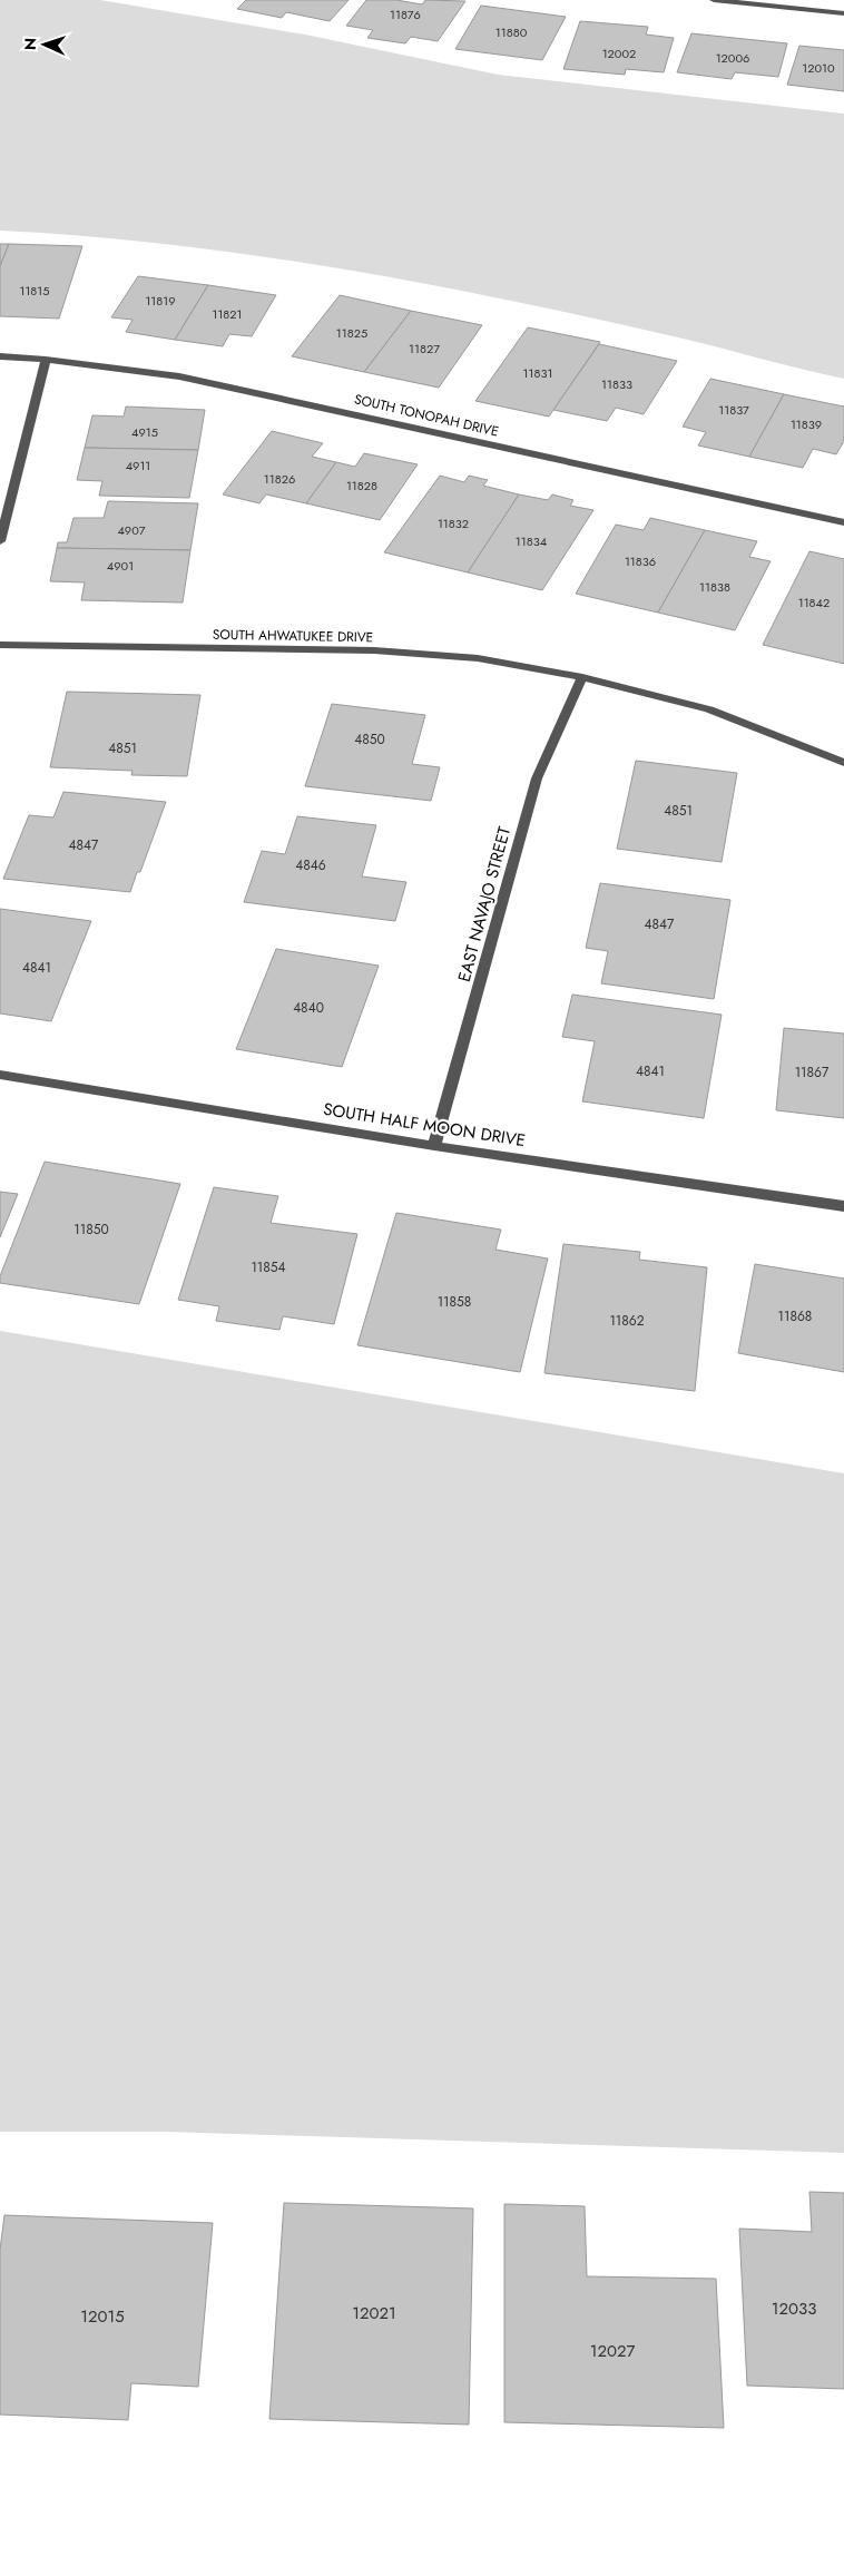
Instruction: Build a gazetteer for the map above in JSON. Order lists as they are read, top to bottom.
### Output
{
  "streets": {
    "street": [
      "SOUTH TONOPAH DRIVE",
      "SOUTH AHWATUKEE DRIVE",
      "EAST NAVAJO STREET",
      "SOUTH HALF MOON DRIVE"
    ]
  },
  "crossings": [
    ["SOUTH AHWATUKEE DRIVE", "EAST NAVAJO STREET"],
    ["EAST NAVAJO STREET", "SOUTH HALF MOON DRIVE"]
  ],
  "house_numbers": [
    "11876",
    "11880",
    "12002",
    "12006",
    "12010",
    "11815",
    "11819",
    "11821",
    "11825",
    "11827",
    "11831",
    "11833",
    "11837",
    "11839",
    "4915",
    "4911",
    "11826",
    "11828",
    "11832",
    "4907",
    "11834",
    "11836",
    "4901",
    "11838",
    "11842",
    "4850",
    "4851",
    "4851",
    "4847",
    "4846",
    "4847",
    "4841",
    "4840",
    "4841",
    "11867",
    "11850",
    "11854",
    "11858",
    "11868",
    "11862",
    "12033",
    "12021",
    "12015",
    "12027"
  ],
  "north": "left"
}
